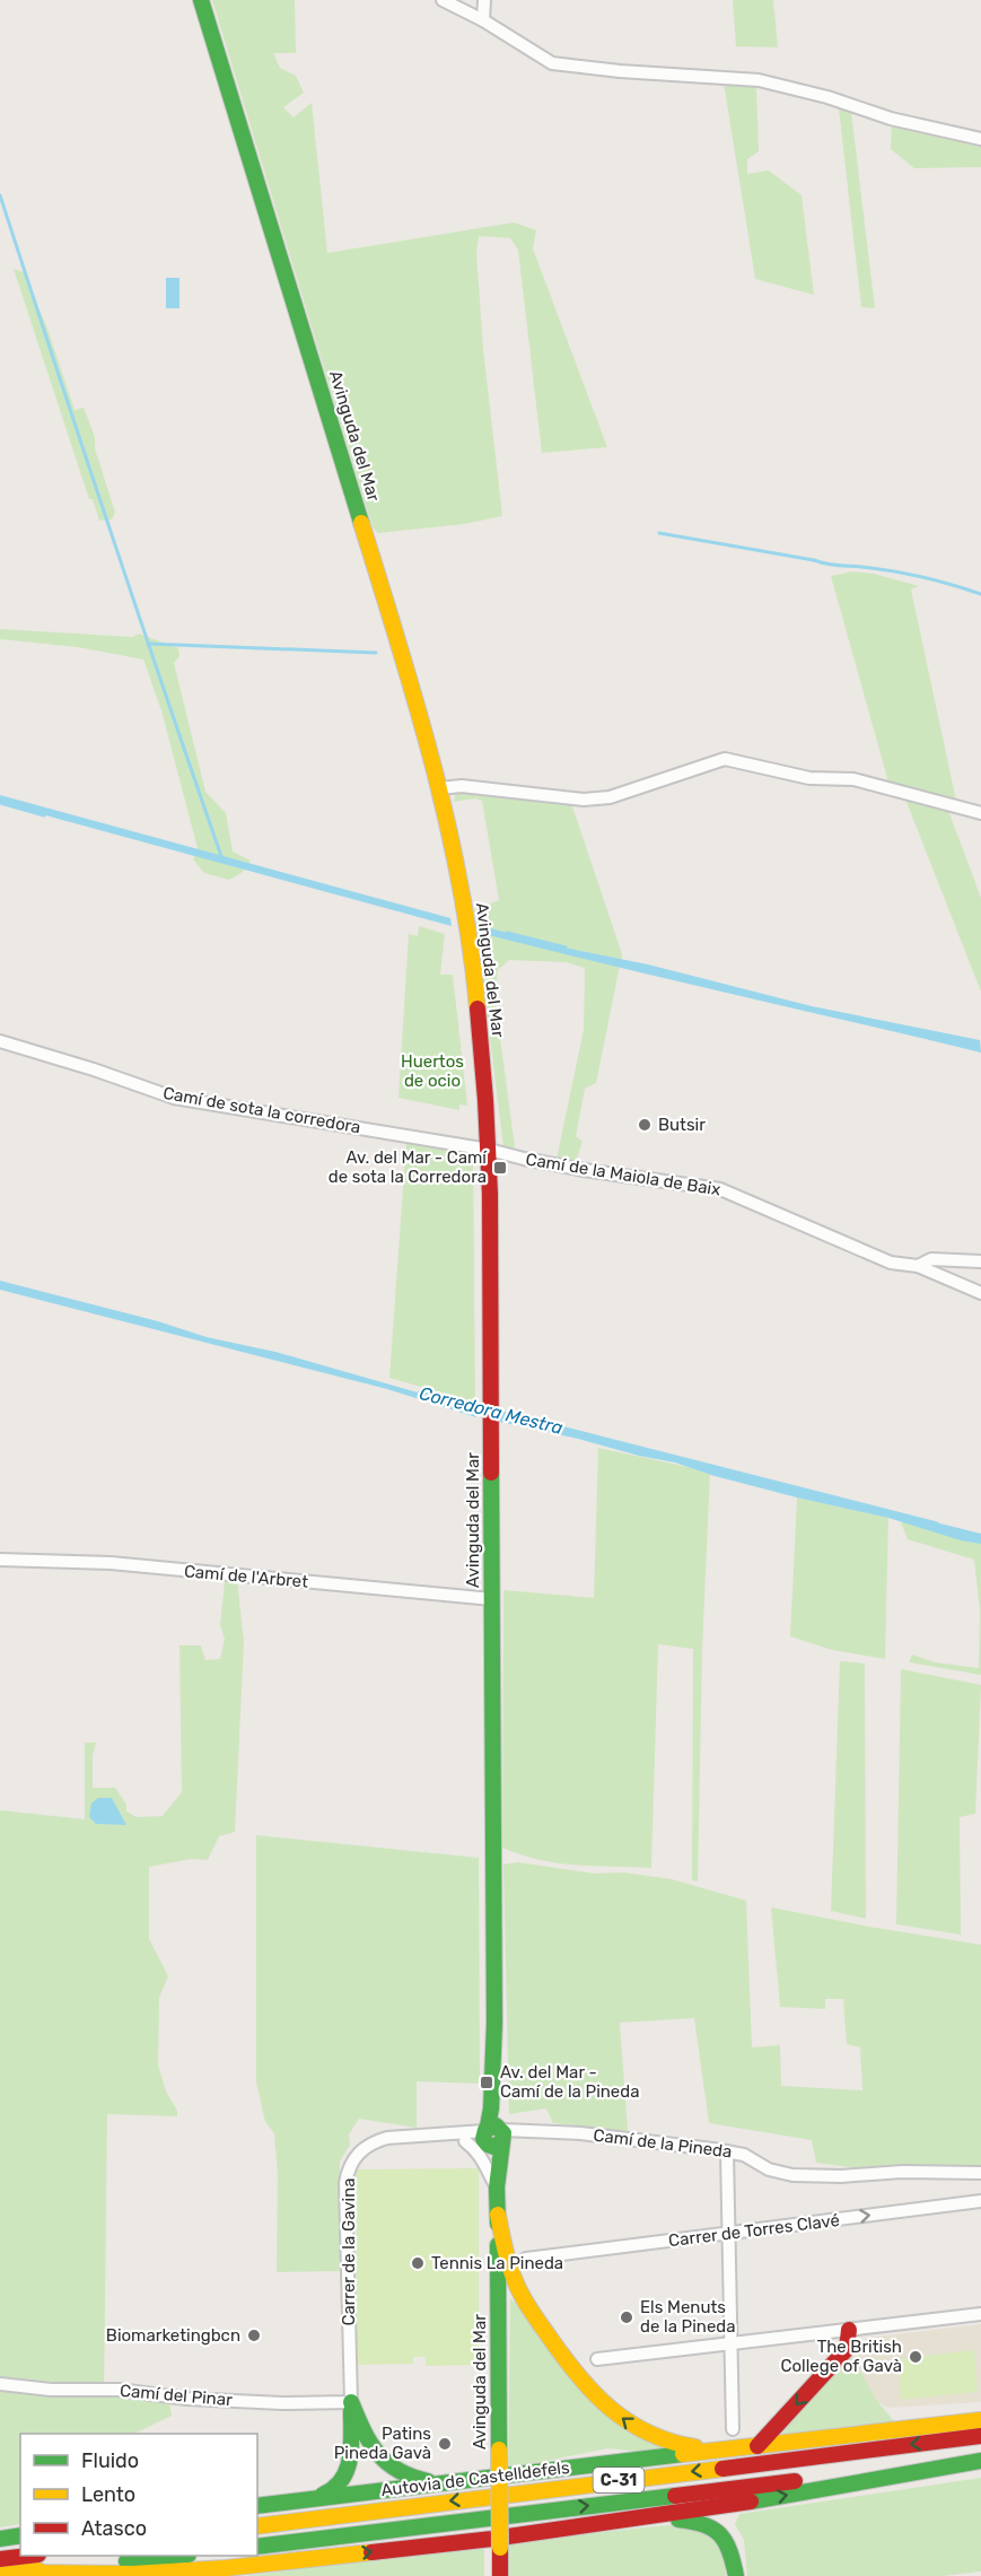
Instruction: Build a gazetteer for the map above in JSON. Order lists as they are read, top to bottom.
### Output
{
  "streets": {
    "main road": ["Avinguda del Mar", "Autovia de Castelldefels", "C-31"],
    "street": [
      "Camí de sota la corredora",
      "Camí de la Maiola de Baix",
      "Camí de l'Arbret",
      "Camí de la Pineda",
      "Carrer de Torres Clavé",
      "Carrer de la Gavina",
      "Camí del Pinar"
    ]
  },
  "crossings": [
    ["Avinguda del Mar", "Camí de sota la corredora"],
    ["Avinguda del Mar", "Camí de la Maiola de Baix"],
    ["Avinguda del Mar", "Camí de l'Arbret"],
    ["Avinguda del Mar", "Camí de la Pineda"],
    ["Camí de sota la corredora", "Camí de la Maiola de Baix"],
    ["Camí de la Pineda", "Carrer de la Gavina"],
    ["Carrer de la Gavina", "Camí del Pinar"]
  ],
  "one_way": ["Carrer de Torres Clavé"],
  "water": ["Corredora Mestra"],
  "parks": ["Huertos de ocio"],
  "places": {
    "other": [
      "Butsir",
      "Tennis La Pineda",
      "Els Menuts de la Pineda",
      "Biomarketingbcn",
      "The British College of Gavà",
      "Patins Pineda Gavà"
    ],
    "transit": ["Av. del Mar - Camí de sota la Corredora", "Av. del Mar - Camí de la Pineda"]
  },
  "legend": ["Fluido", "Lento", "Atasco"]
}
